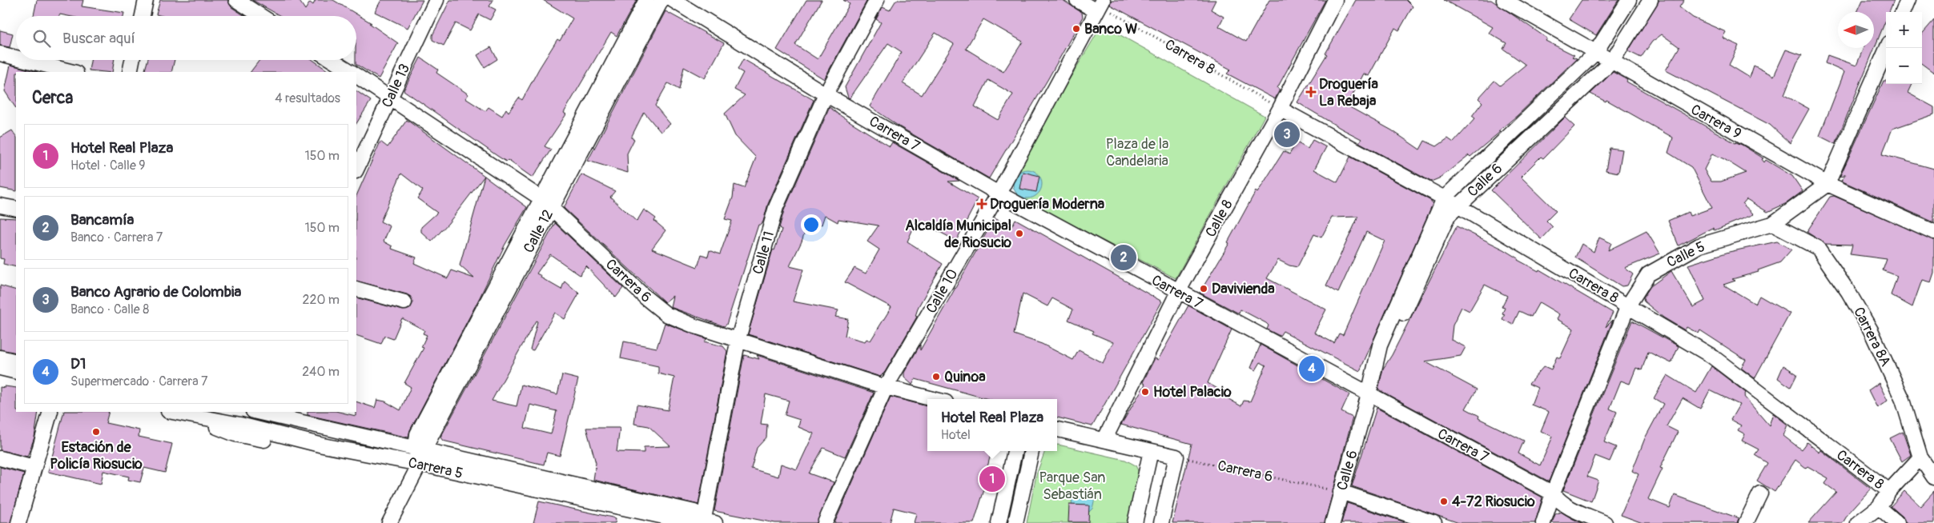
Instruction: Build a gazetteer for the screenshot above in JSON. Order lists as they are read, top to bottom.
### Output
{
  "streets": {
    "street": [
      "Carrera 8",
      "Calle 13",
      "Carrera 9",
      "Carrera 7",
      "Calle 6",
      "Calle 8",
      "Calle 12",
      "Calle 11",
      "Calle 5",
      "Carrera 6",
      "Calle 10",
      "Carrera 8A",
      "Carrera 5"
    ]
  },
  "crossings": [
    ["Carrera 8", "Calle 6"],
    ["Carrera 8", "Calle 8"],
    ["Carrera 8", "Calle 5"],
    ["Carrera 8", "Calle 10"],
    ["Calle 13", "Carrera 6"],
    ["Carrera 9", "Calle 6"],
    ["Carrera 9", "Calle 5"],
    ["Carrera 7", "Calle 6"],
    ["Carrera 7", "Calle 8"],
    ["Carrera 7", "Calle 11"],
    ["Carrera 7", "Calle 5"],
    ["Carrera 7", "Calle 10"],
    ["Calle 6", "Carrera 6"],
    ["Calle 12", "Carrera 6"],
    ["Calle 12", "Carrera 5"],
    ["Calle 11", "Carrera 6"],
    ["Calle 11", "Carrera 5"],
    ["Calle 5", "Carrera 8A"],
    ["Carrera 6", "Calle 10"]
  ],
  "parks": ["Plaza de la Candelaria", "Parque San Sebastián"],
  "places": {
    "other": [
      "Banco W",
      "Alcaldía Municipal de Riosucio",
      "Davivienda",
      "Quinoa",
      "Hotel Palacio",
      "Estación de Policía Riosucio",
      "4-72 Riosucio"
    ],
    "health": ["Droguería La Rebaja", "Droguería Moderna"]
  },
  "north": "left",
  "page": {
    "map_buttons": ["+", "−"],
    "search": "Buscar aquí",
    "heading": ["Cerca", "4 resultados"],
    "pins": [
      "3",
      "2",
      "4",
      "1"
    ],
    "list": [
      {
        "mark": "1",
        "name": "Hotel Real Plaza",
        "note": "Hotel · Calle 9",
        "value": "150 m"
      },
      {
        "mark": "2",
        "name": "Bancamía",
        "note": "Banco · Carrera 7",
        "value": "150 m"
      },
      {
        "mark": "3",
        "name": "Banco Agrario de Colombia",
        "note": "Banco · Calle 8",
        "value": "220 m"
      },
      {
        "mark": "4",
        "name": "D1",
        "note": "Supermercado · Carrera 7",
        "value": "240 m"
      }
    ],
    "popup": ["Hotel Real Plaza", "Hotel"]
  }
}
